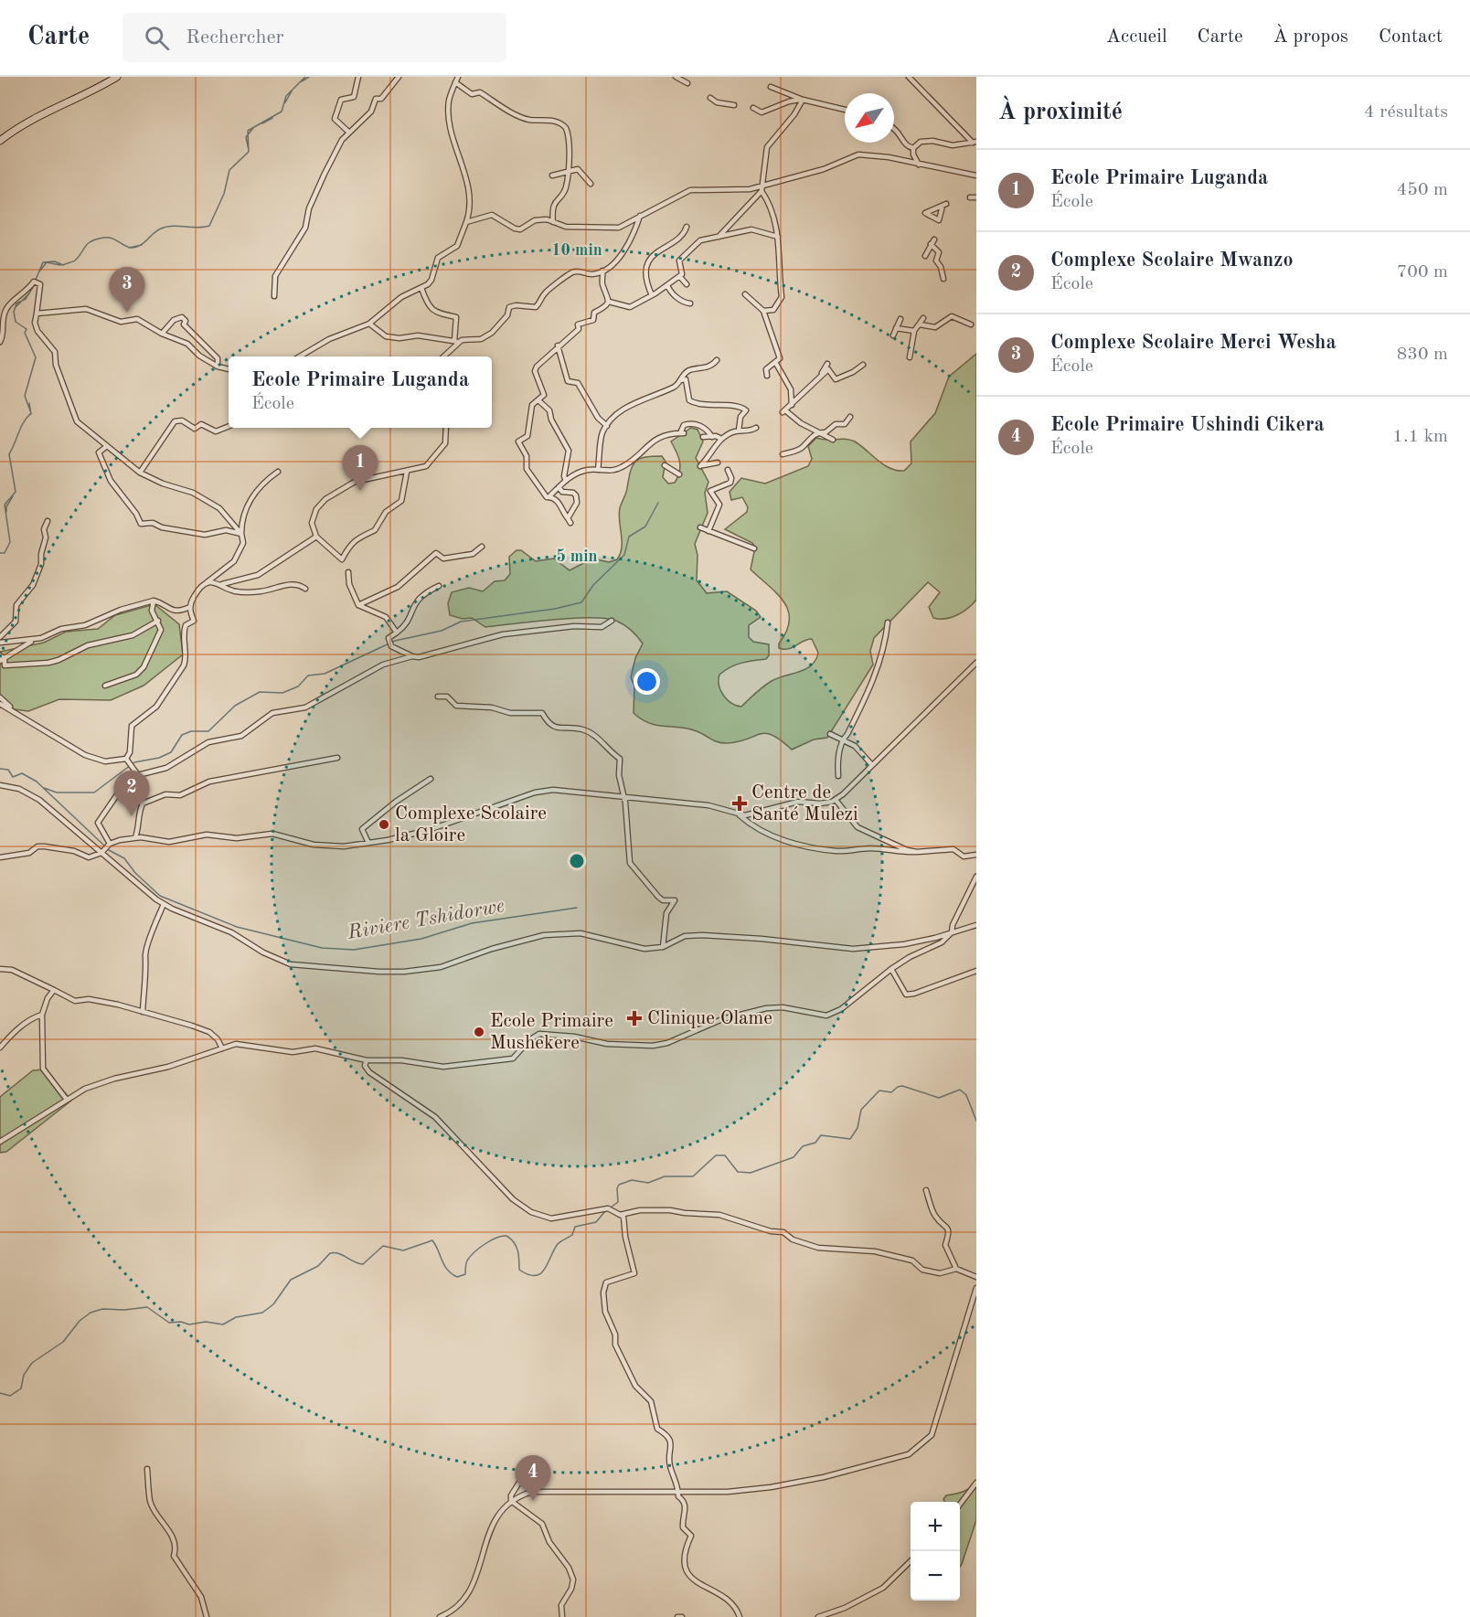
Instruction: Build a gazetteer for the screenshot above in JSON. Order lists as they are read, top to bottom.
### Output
{
  "water": ["Riviere Tshidorwe"],
  "places": {
    "health": ["Centre de Santé Mulezi", "Clinique Olame"],
    "other": ["Complexe Scolaire la Gloire", "Ecole Primaire Mushekere"]
  },
  "north": "bottom left",
  "page": {
    "header": "Carte",
    "search": "Rechercher",
    "nav": [
      "Accueil",
      "Carte",
      "À propos",
      "Contact"
    ],
    "heading": ["À proximité", "4 résultats"],
    "list": [
      {
        "mark": "1",
        "name": "Ecole Primaire Luganda",
        "note": "École",
        "value": "450 m"
      },
      {
        "mark": "2",
        "name": "Complexe Scolaire Mwanzo",
        "note": "École",
        "value": "700 m"
      },
      {
        "mark": "3",
        "name": "Complexe Scolaire Merci Wesha",
        "note": "École",
        "value": "830 m"
      },
      {
        "mark": "4",
        "name": "Ecole Primaire Ushindi Cikera",
        "note": "École",
        "value": "1.1 km"
      }
    ],
    "pins": [
      "3",
      "1",
      "2",
      "4"
    ],
    "popup": ["Ecole Primaire Luganda", "École"],
    "map_buttons": ["+", "−"]
  },
  "rings": ["10 min", "5 min"]
}
